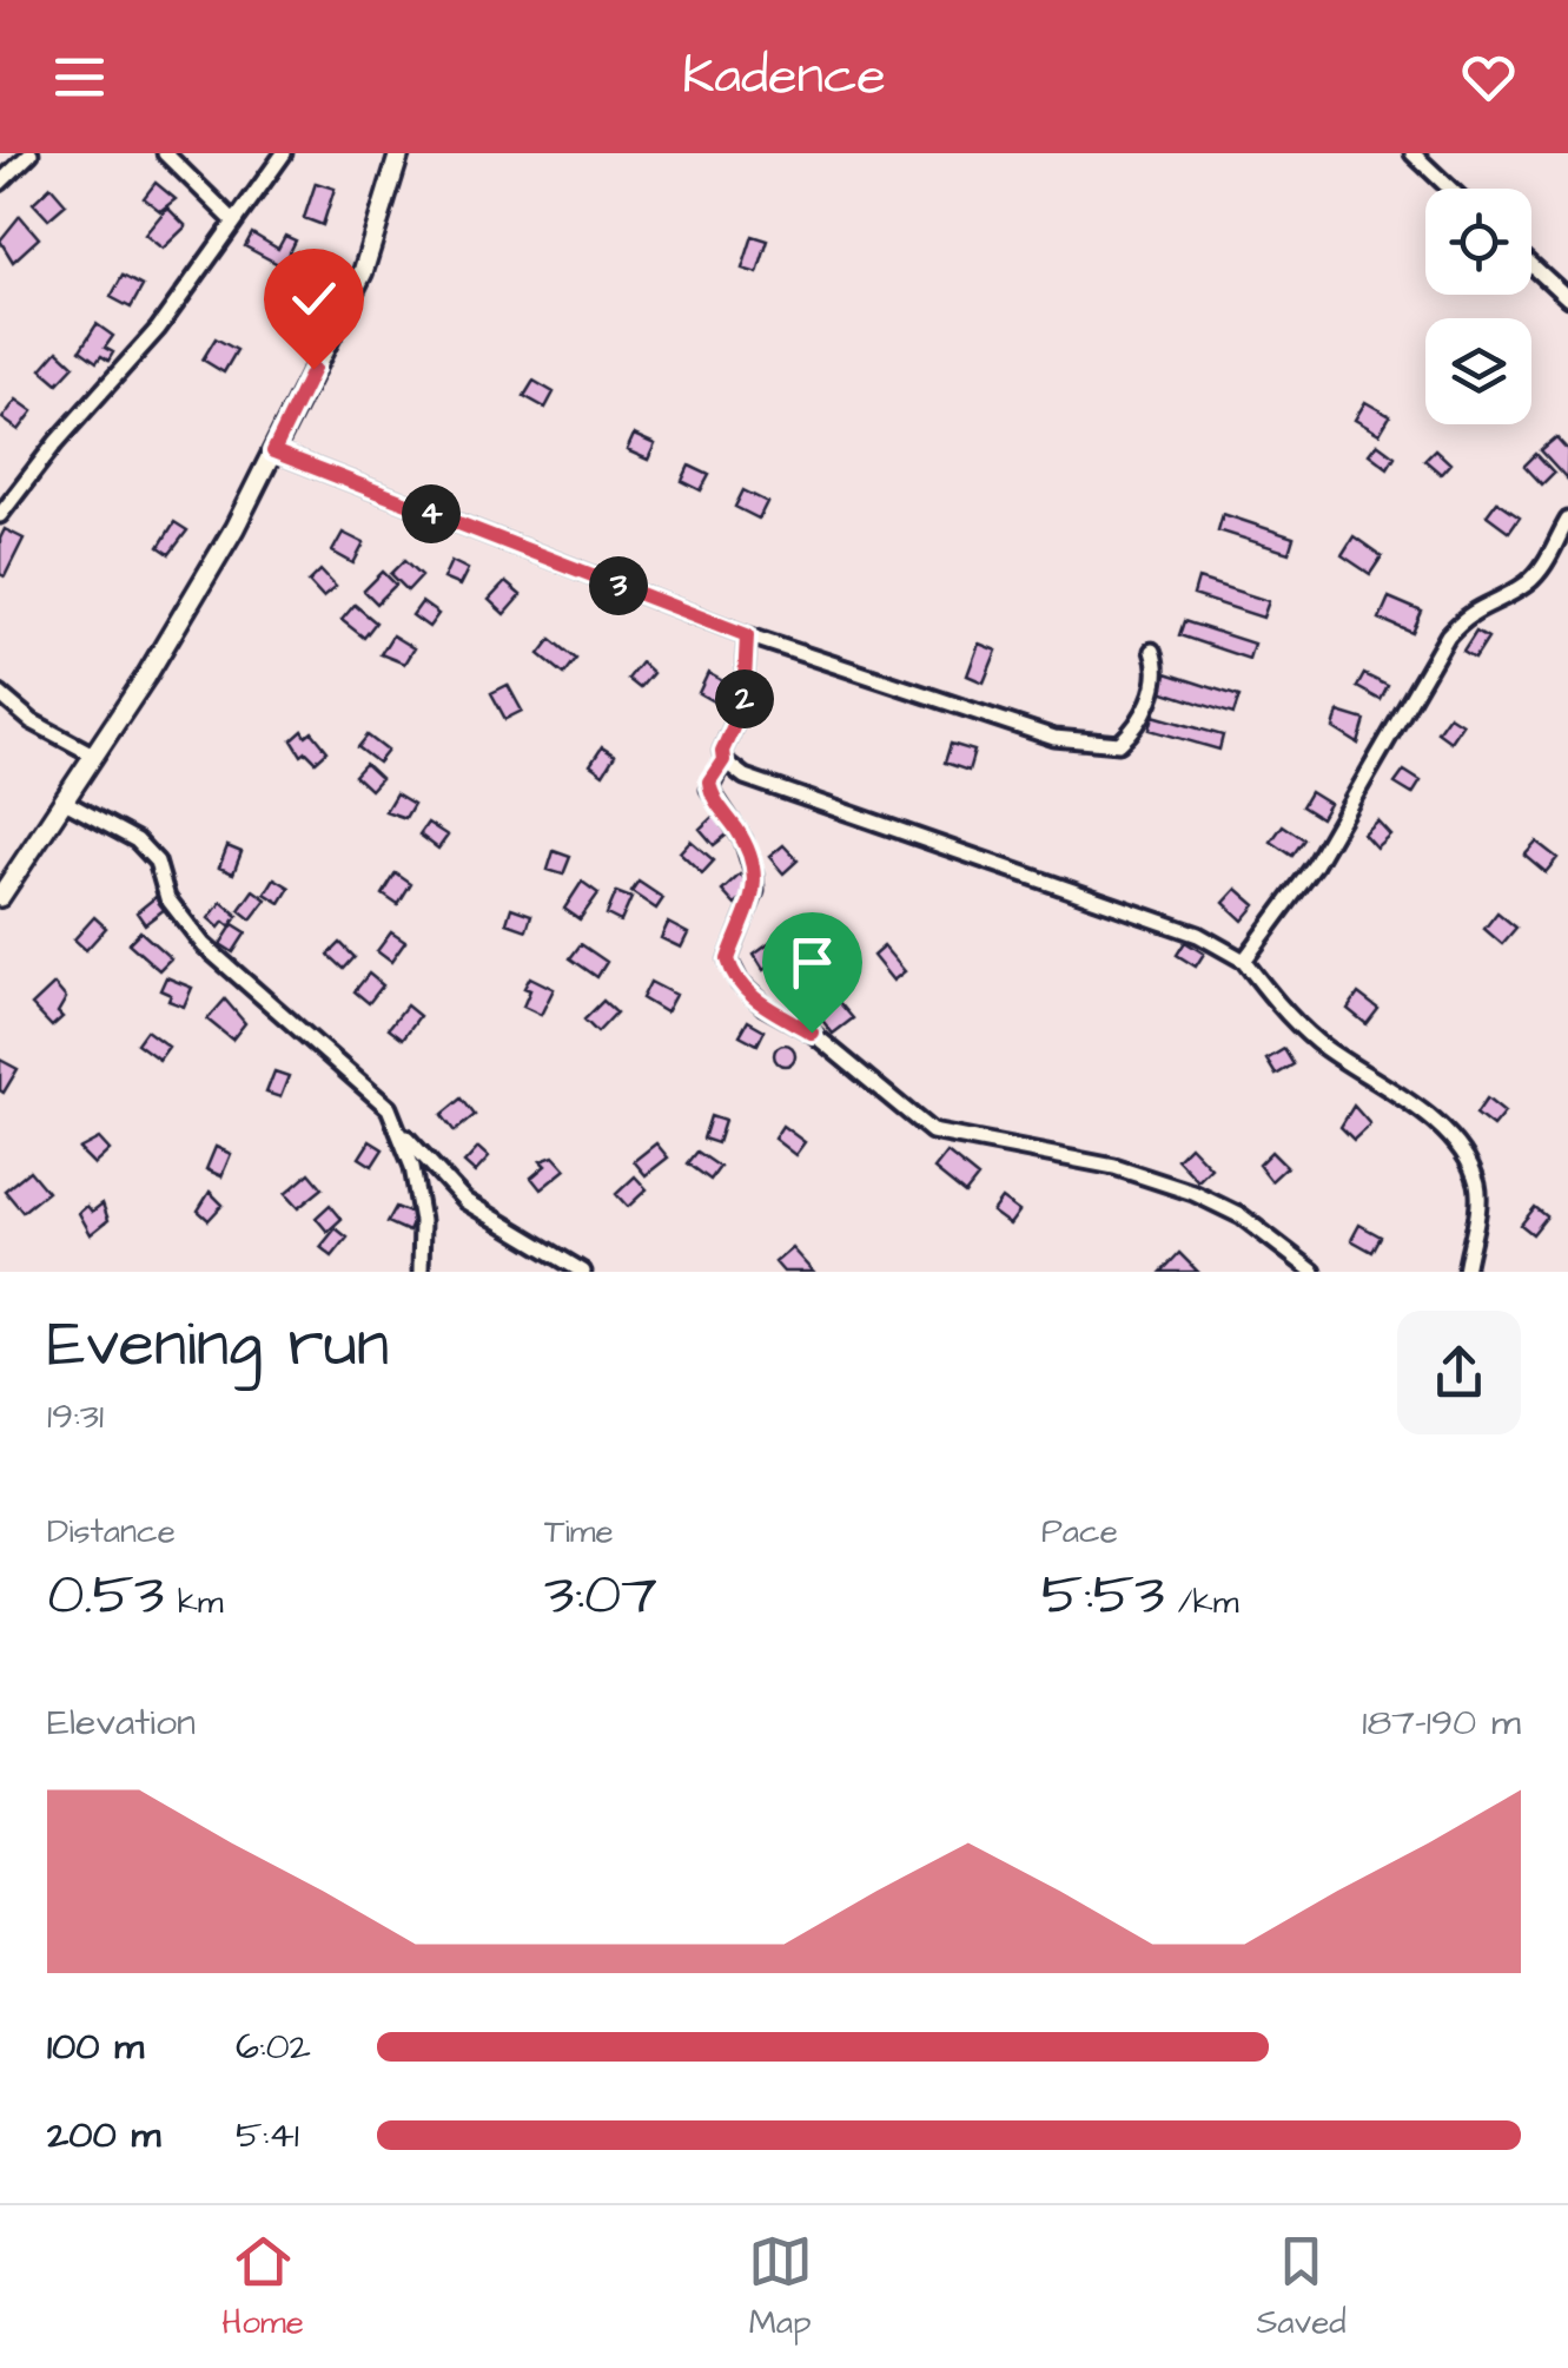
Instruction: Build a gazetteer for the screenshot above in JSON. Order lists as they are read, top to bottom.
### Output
{
  "page": {
    "header": "Kadence",
    "pins": ["4", "3", "2"],
    "heading": ["Evening run", "19:31"],
    "stats": [
      ["Distance", "0.53 km"],
      ["Time", "3:07"],
      ["Pace", "5:53 /km"]
    ],
    "chart": ["Elevation", "187–190 m"],
    "list": [
      {
        "name": "100 m",
        "note": "6:02"
      },
      {
        "name": "200 m",
        "note": "5:41"
      }
    ],
    "tabs": ["Home", "Map", "Saved"]
  }
}
